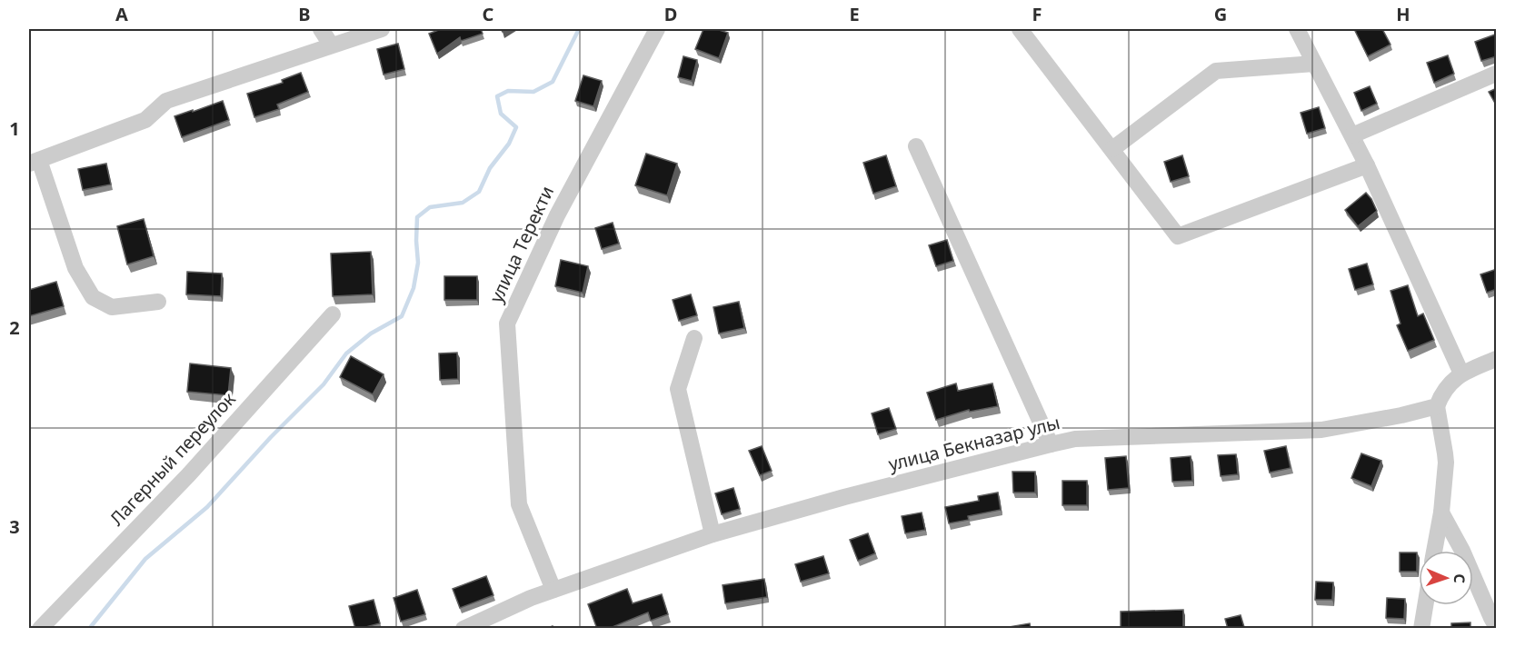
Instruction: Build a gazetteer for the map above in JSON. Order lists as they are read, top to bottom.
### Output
{
  "streets": {
    "street": ["улица Теректи", "улица Бекназар улы", "Лагерный переулок"]
  },
  "crossings": [
    ["улица Теректи", "улица Бекназар улы"]
  ],
  "north": "right",
  "grid": {
    "columns": [
      "A",
      "B",
      "C",
      "D",
      "E",
      "F",
      "G",
      "H"
    ],
    "rows": ["1", "2", "3"]
  }
}
